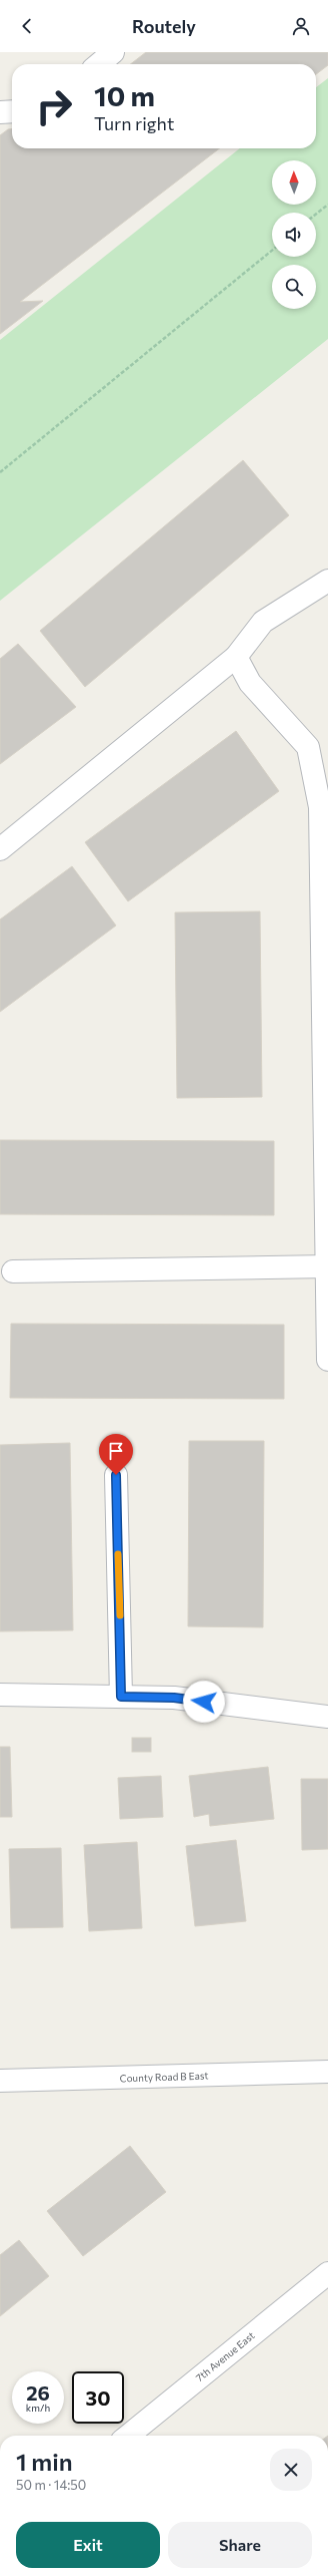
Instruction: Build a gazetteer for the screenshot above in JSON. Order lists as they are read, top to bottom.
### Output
{
  "streets": {
    "street": ["County Road B East", "7th Avenue East"]
  },
  "north": "top",
  "page": {
    "header": "Routely",
    "turn": ["10 m", "Turn right"],
    "speed": "26 km/h",
    "limit": "30",
    "heading": ["1 min", "50 m · 14:50"],
    "buttons": ["Exit", "Share"]
  }
}
